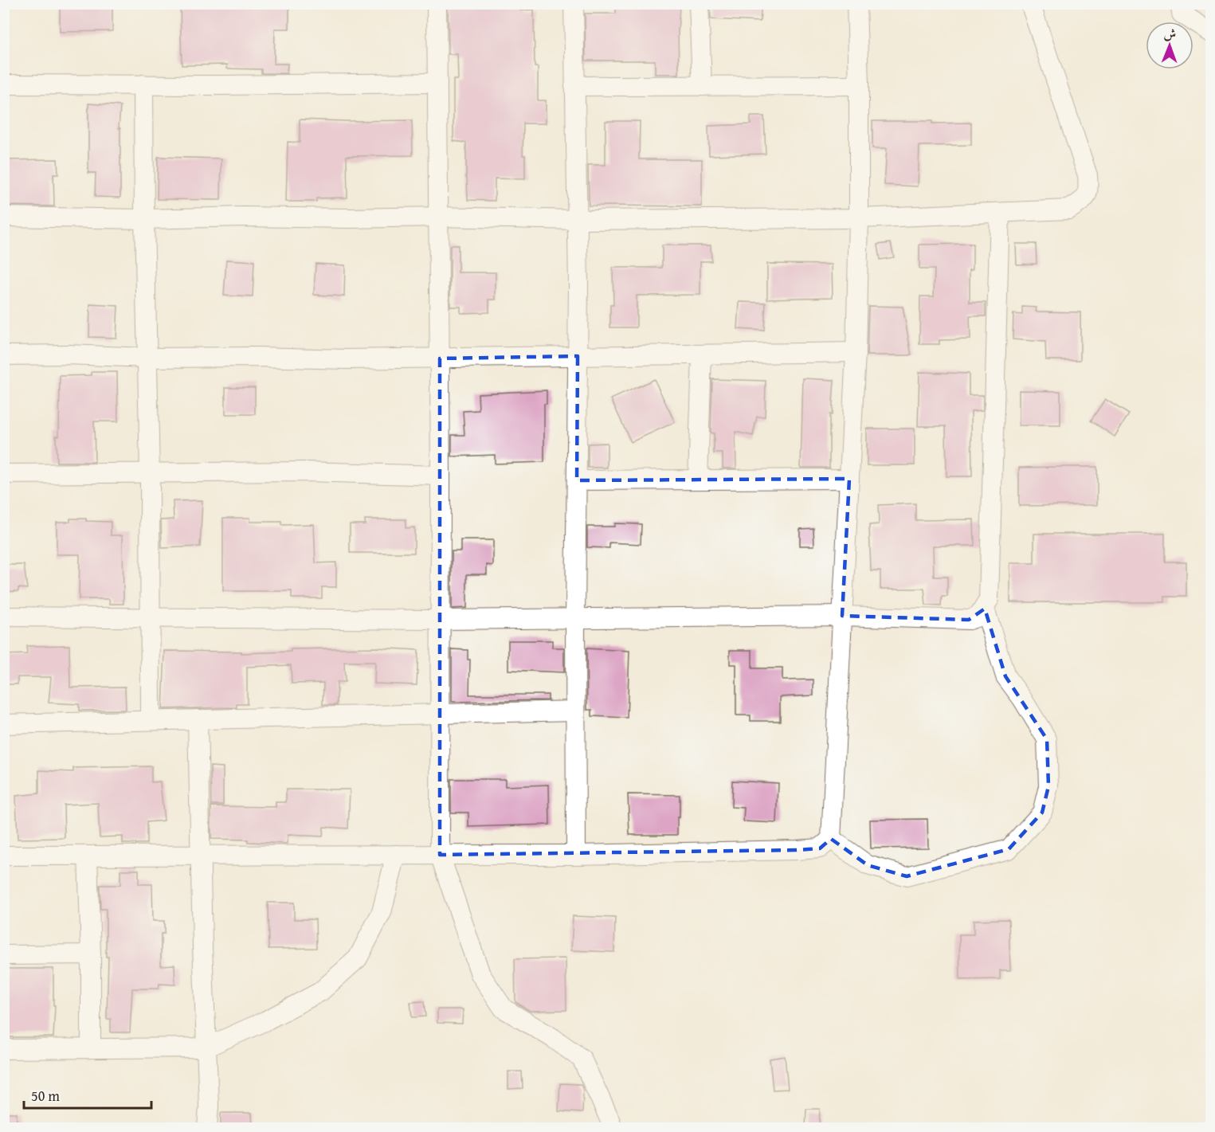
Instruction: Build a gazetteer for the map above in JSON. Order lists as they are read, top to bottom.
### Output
{
  "scale_bar": "50 m",
  "north": "top"
}
